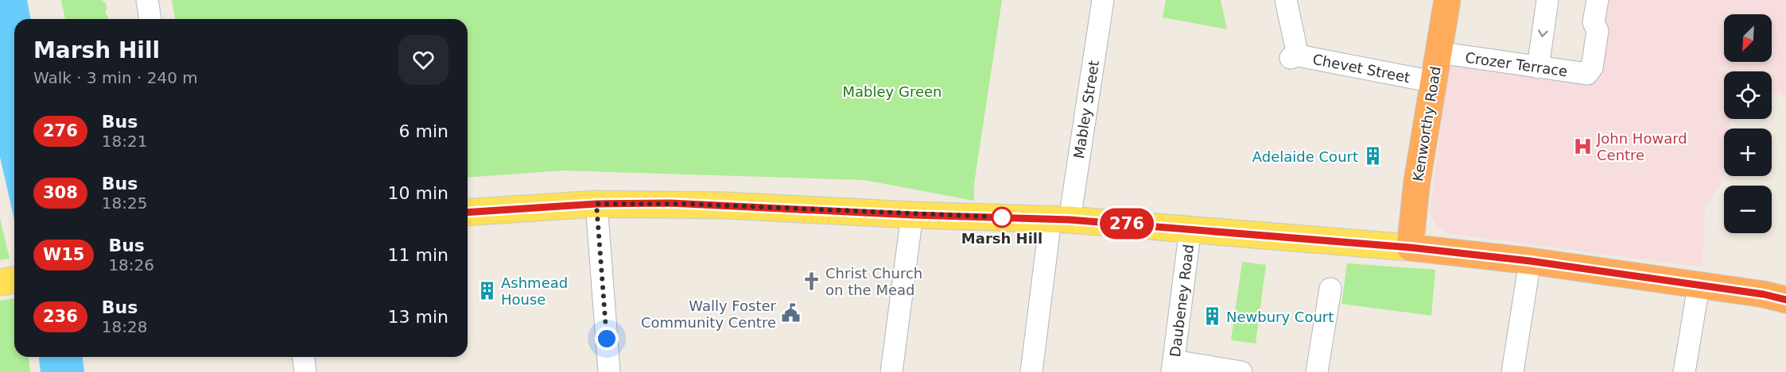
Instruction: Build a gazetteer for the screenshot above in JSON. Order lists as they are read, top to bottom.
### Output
{
  "streets": {
    "highway": ["Kenworthy Road"],
    "street": [
      "Crozer Terrace",
      "Chevet Street",
      "Mabley Street",
      "Daubeney Road"
    ]
  },
  "crossings": [
    ["Crozer Terrace", "Kenworthy Road"],
    ["Chevet Street", "Kenworthy Road"]
  ],
  "parks": ["Mabley Green"],
  "places": {
    "hospital": ["John Howard Centre"],
    "building": ["Adelaide Court", "Ashmead House", "Newbury Court"],
    "other": ["Marsh Hill"],
    "church": ["Christ Church on the Mead"],
    "public building": ["Wally Foster Community Centre"]
  },
  "lines": ["bus line 276"],
  "north": "bottom left",
  "page": {
    "on_map": "276",
    "map_buttons": ["+", "−"],
    "heading": ["Marsh Hill", "Walk · 3 min · 240 m"],
    "list": [
      {
        "mark": "276",
        "name": "Bus",
        "note": "18:21",
        "value": "6 min"
      },
      {
        "mark": "308",
        "name": "Bus",
        "note": "18:25",
        "value": "10 min"
      },
      {
        "mark": "W15",
        "name": "Bus",
        "note": "18:26",
        "value": "11 min"
      },
      {
        "mark": "236",
        "name": "Bus",
        "note": "18:28",
        "value": "13 min"
      }
    ]
  }
}
